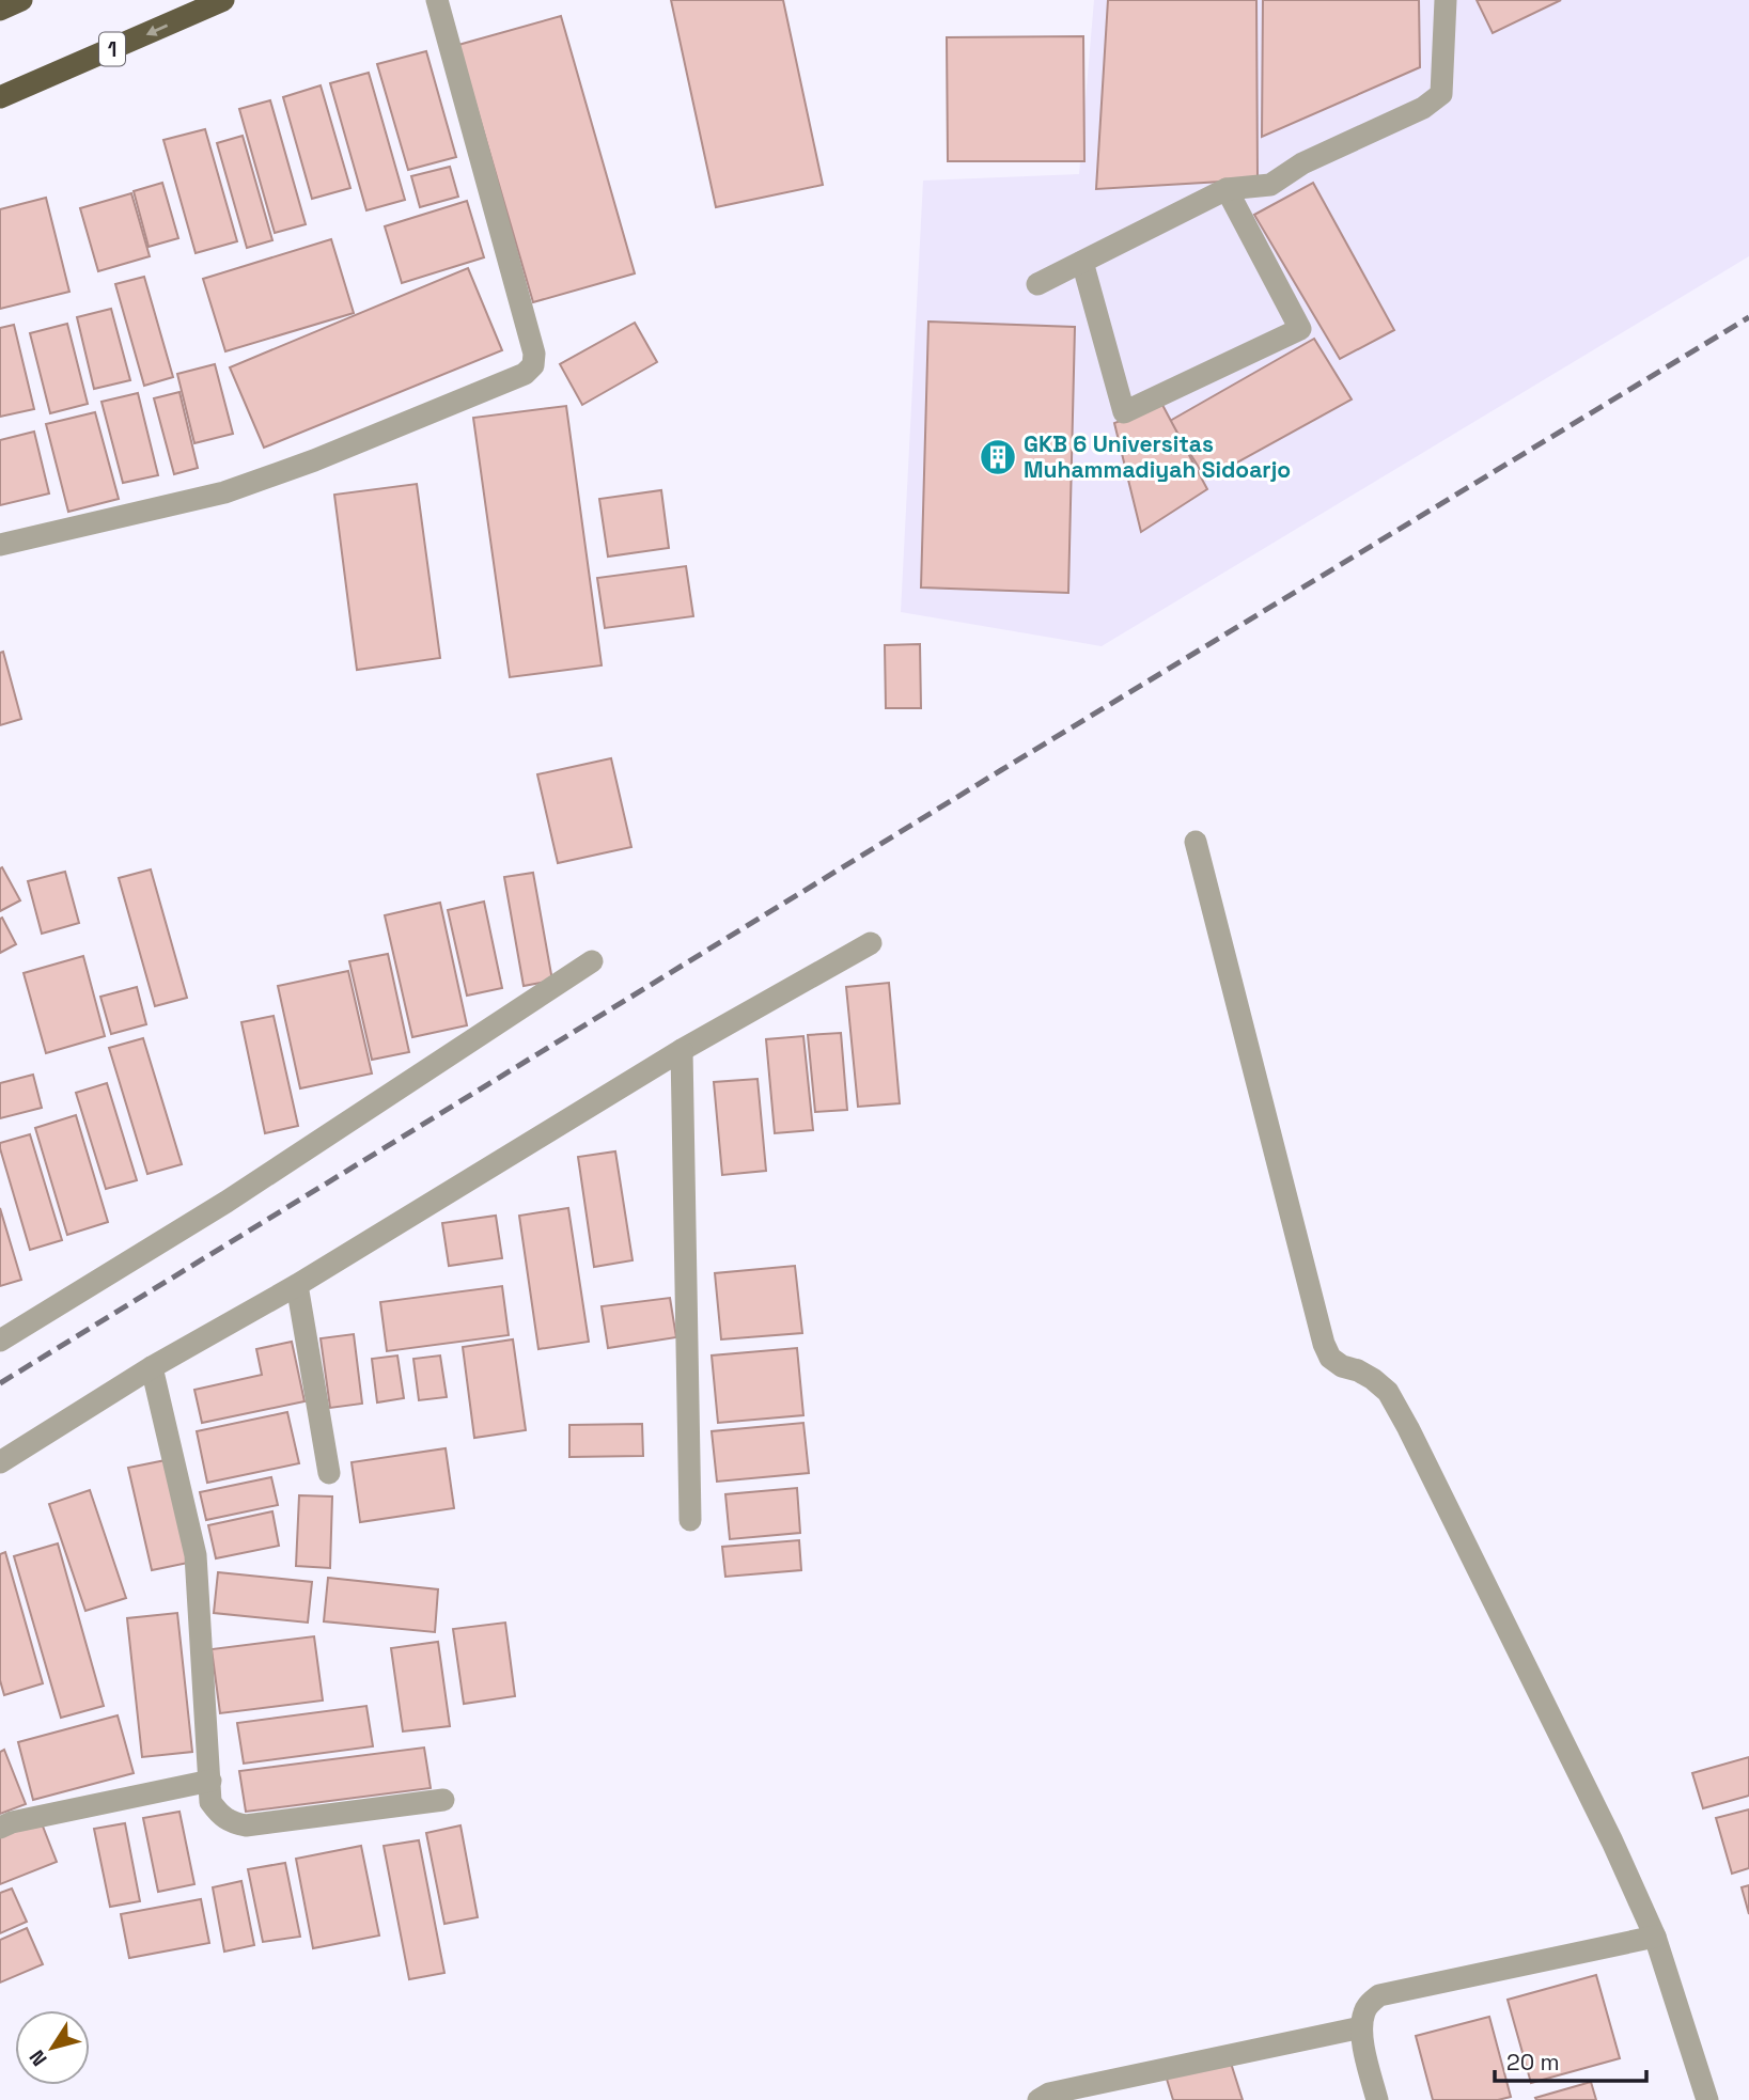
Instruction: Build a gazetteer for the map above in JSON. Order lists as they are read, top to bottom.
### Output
{
  "streets": {
    "highway": ["1"]
  },
  "places": {
    "building": ["GKB 6 Universitas Muhammadiyah Sidoarjo"]
  },
  "scale_bar": "20 m",
  "north": "bottom left"
}
